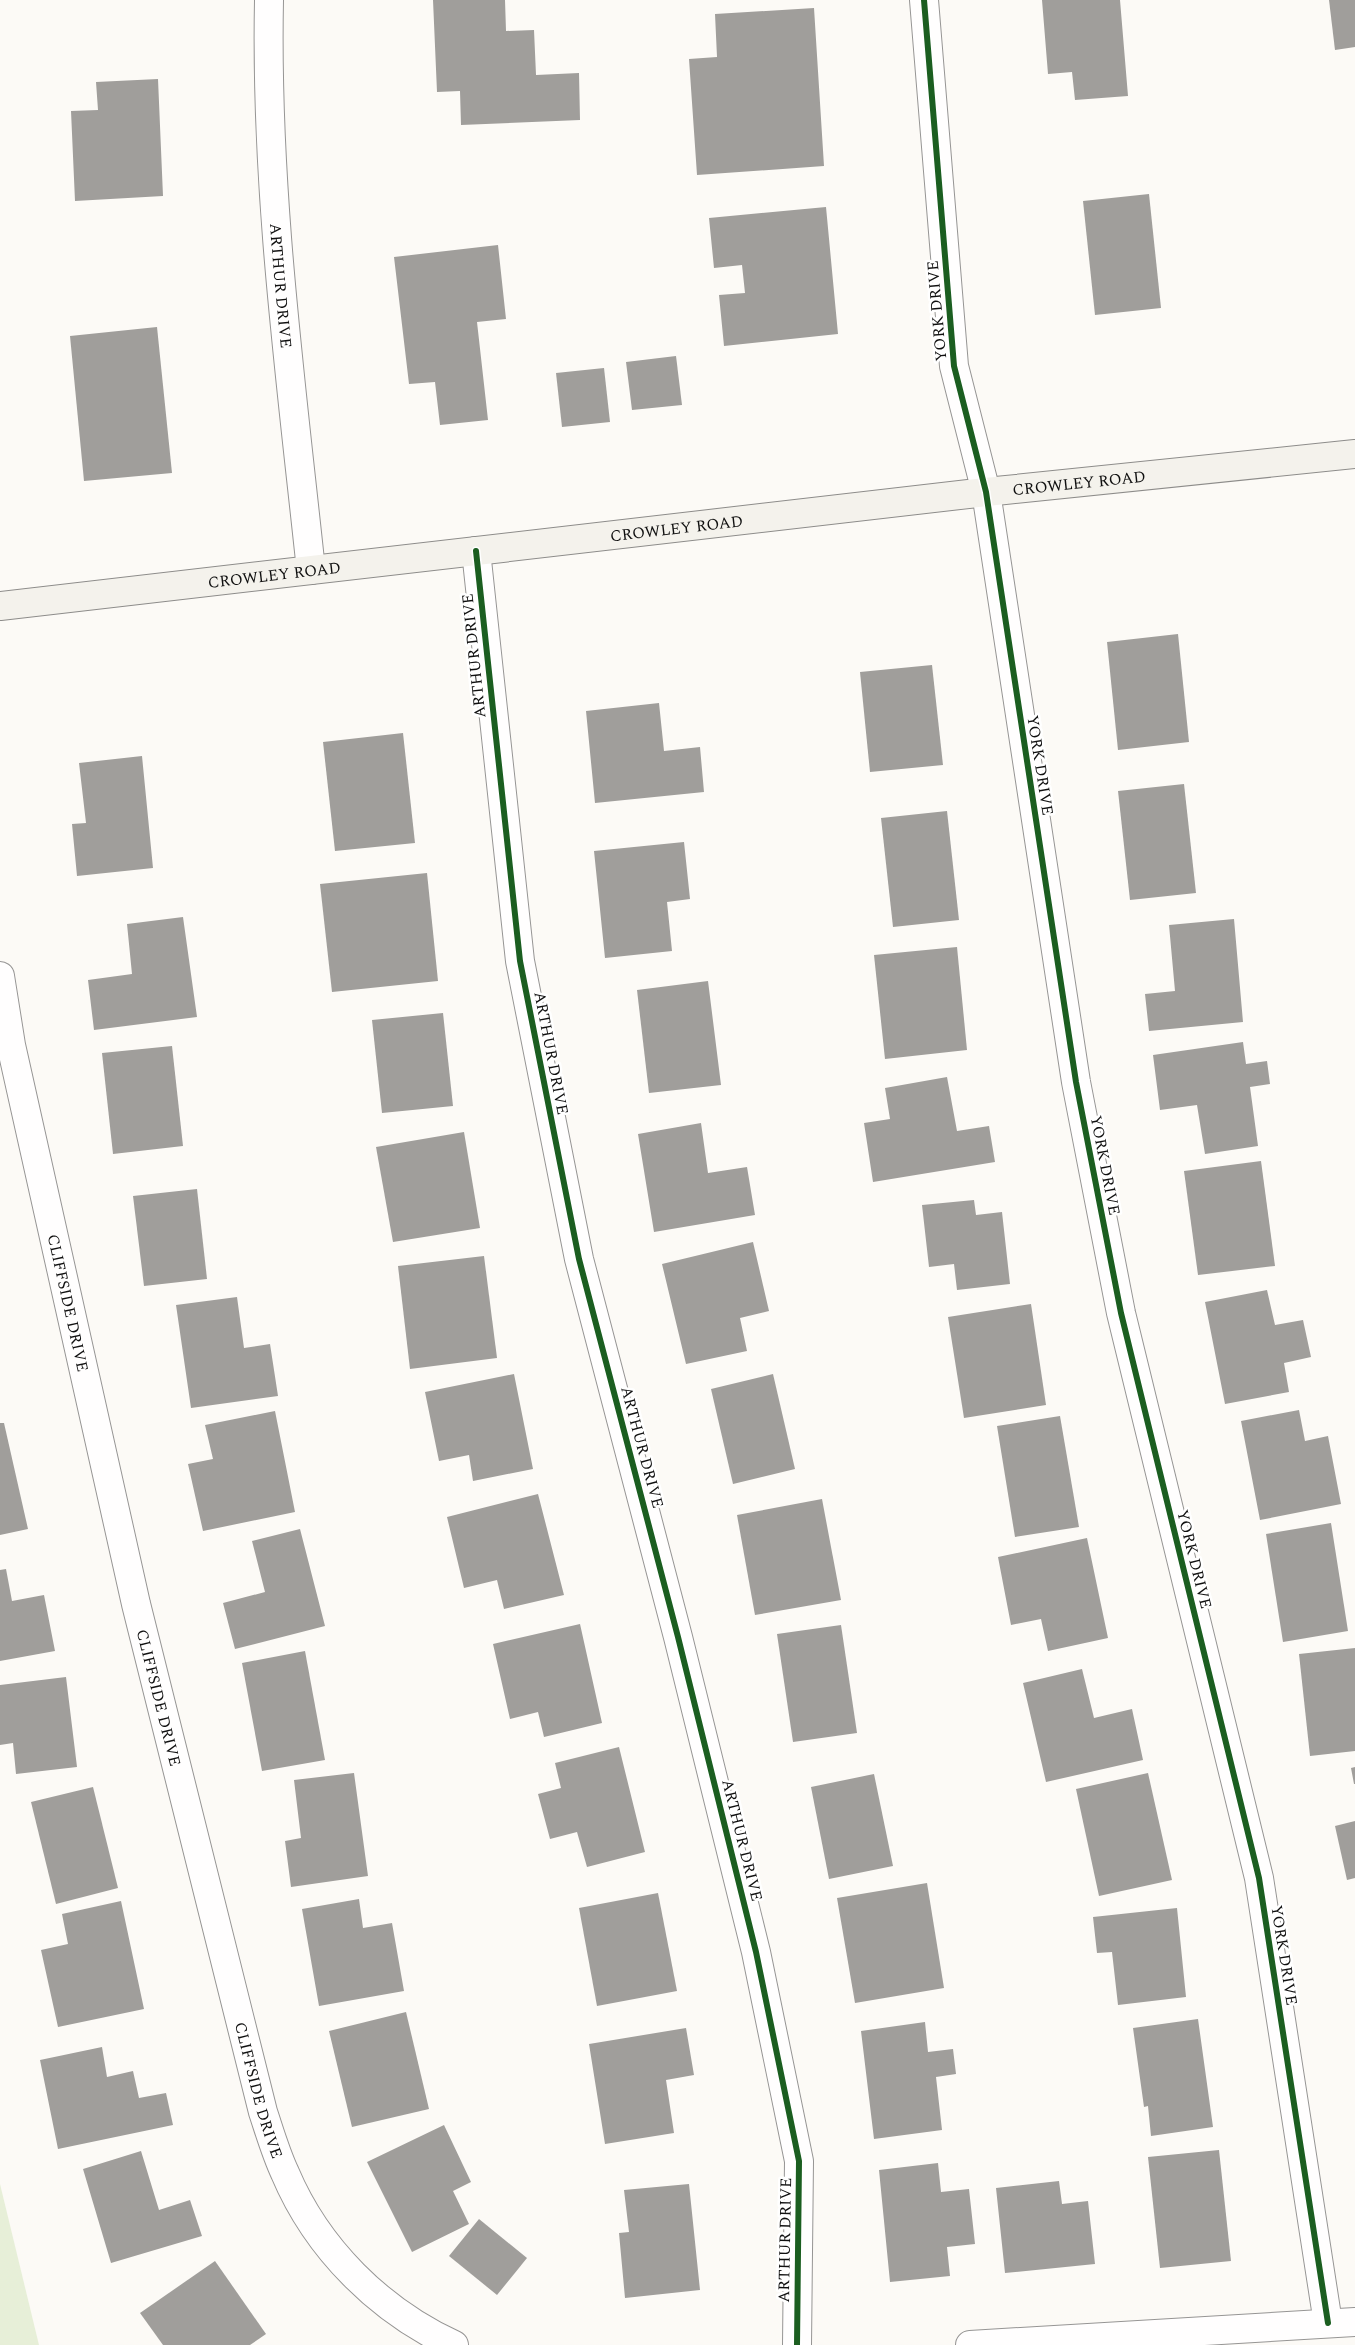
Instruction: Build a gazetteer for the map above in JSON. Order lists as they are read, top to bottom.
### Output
{
  "streets": {
    "main road": ["CROWLEY ROAD"],
    "street": ["ARTHUR DRIVE", "YORK DRIVE", "CLIFFSIDE DRIVE"]
  },
  "crossings": [
    ["ARTHUR DRIVE", "CROWLEY ROAD"],
    ["YORK DRIVE", "CROWLEY ROAD"]
  ]
}
